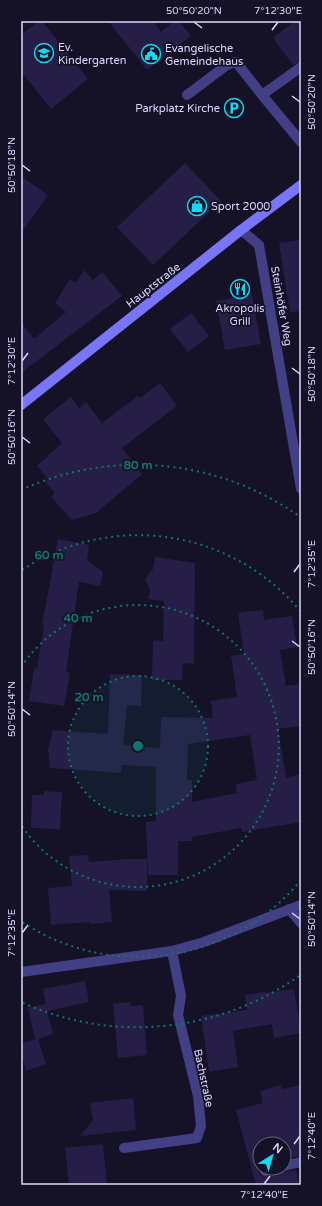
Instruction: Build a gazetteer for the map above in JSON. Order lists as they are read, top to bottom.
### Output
{
  "streets": {
    "main road": ["Hauptstraße"],
    "street": ["Steinhöfer Weg", "Bachstraße"]
  },
  "crossings": [
    ["Hauptstraße", "Steinhöfer Weg"]
  ],
  "places": {
    "school or university": ["Ev. Kindergarten"],
    "public building": ["Evangelische Gemeindehaus"],
    "parking": ["Parkplatz Kirche"],
    "shop": ["Sport 2000"],
    "restaurant": ["Akropolis Grill"]
  },
  "north": "top right",
  "coordinates": [
    "50°50'20\"N",
    "7°12'30\"E",
    "50°50'18\"N",
    "50°50'16\"N",
    "7°12'35\"E",
    "50°50'14\"N",
    "7°12'40\"E"
  ],
  "rings": [
    "80 m",
    "60 m",
    "40 m",
    "20 m"
  ]
}
